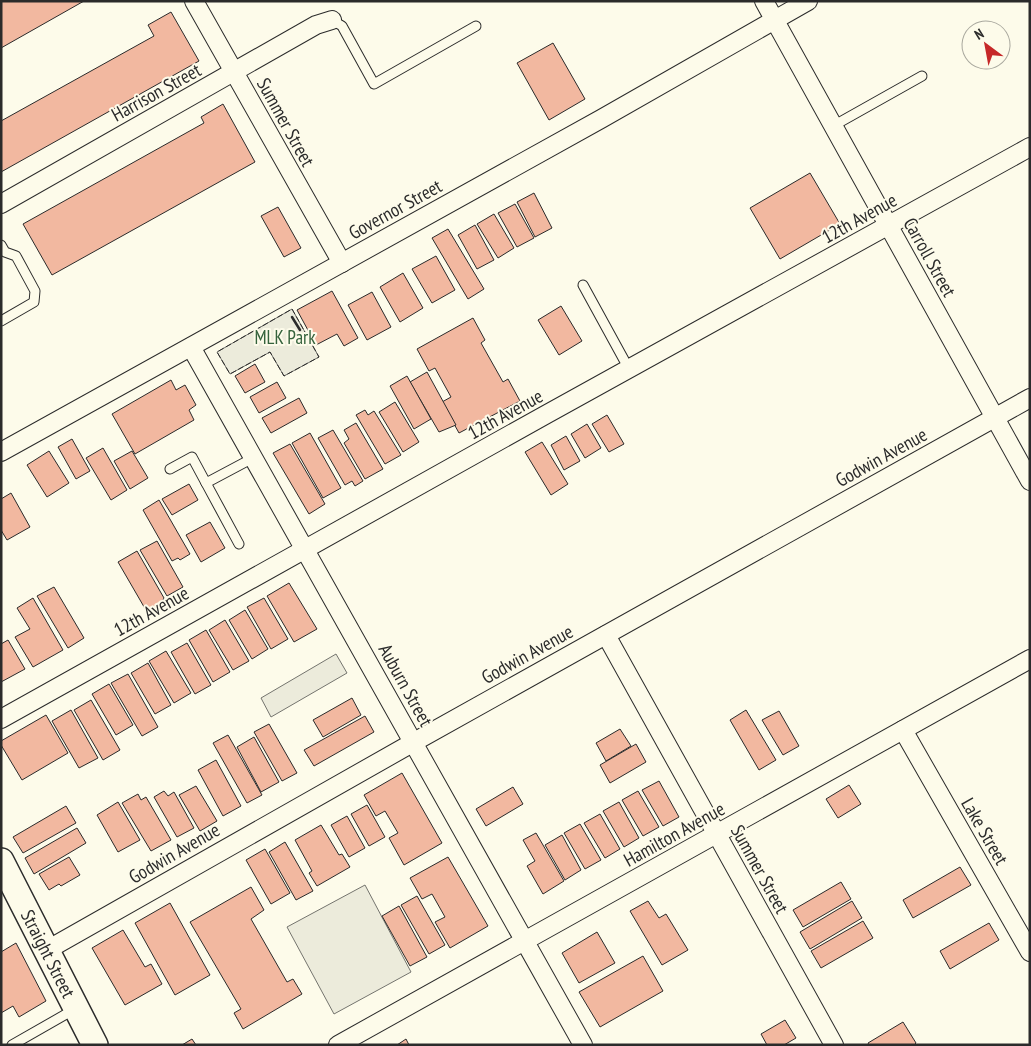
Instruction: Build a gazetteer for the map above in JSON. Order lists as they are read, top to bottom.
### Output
{
  "streets": {
    "main road": ["Straight Street"],
    "street": [
      "Harrison Street",
      "Summer Street",
      "Governor Street",
      "12th Avenue",
      "Carroll Street",
      "Godwin Avenue",
      "Auburn Street",
      "Lake Street",
      "Hamilton Avenue"
    ]
  },
  "crossings": [
    ["Harrison Street", "Summer Street"],
    ["Summer Street", "Governor Street"],
    ["Summer Street", "Godwin Avenue"],
    ["Summer Street", "Hamilton Avenue"],
    ["Governor Street", "Carroll Street"],
    ["Governor Street", "Auburn Street"],
    ["12th Avenue", "Carroll Street"],
    ["12th Avenue", "Auburn Street"],
    ["Carroll Street", "Godwin Avenue"],
    ["Godwin Avenue", "Auburn Street"],
    ["Godwin Avenue", "Straight Street"],
    ["Auburn Street", "Hamilton Avenue"],
    ["Lake Street", "Hamilton Avenue"]
  ],
  "parks": ["MLK Park"],
  "north": "top left"
}
